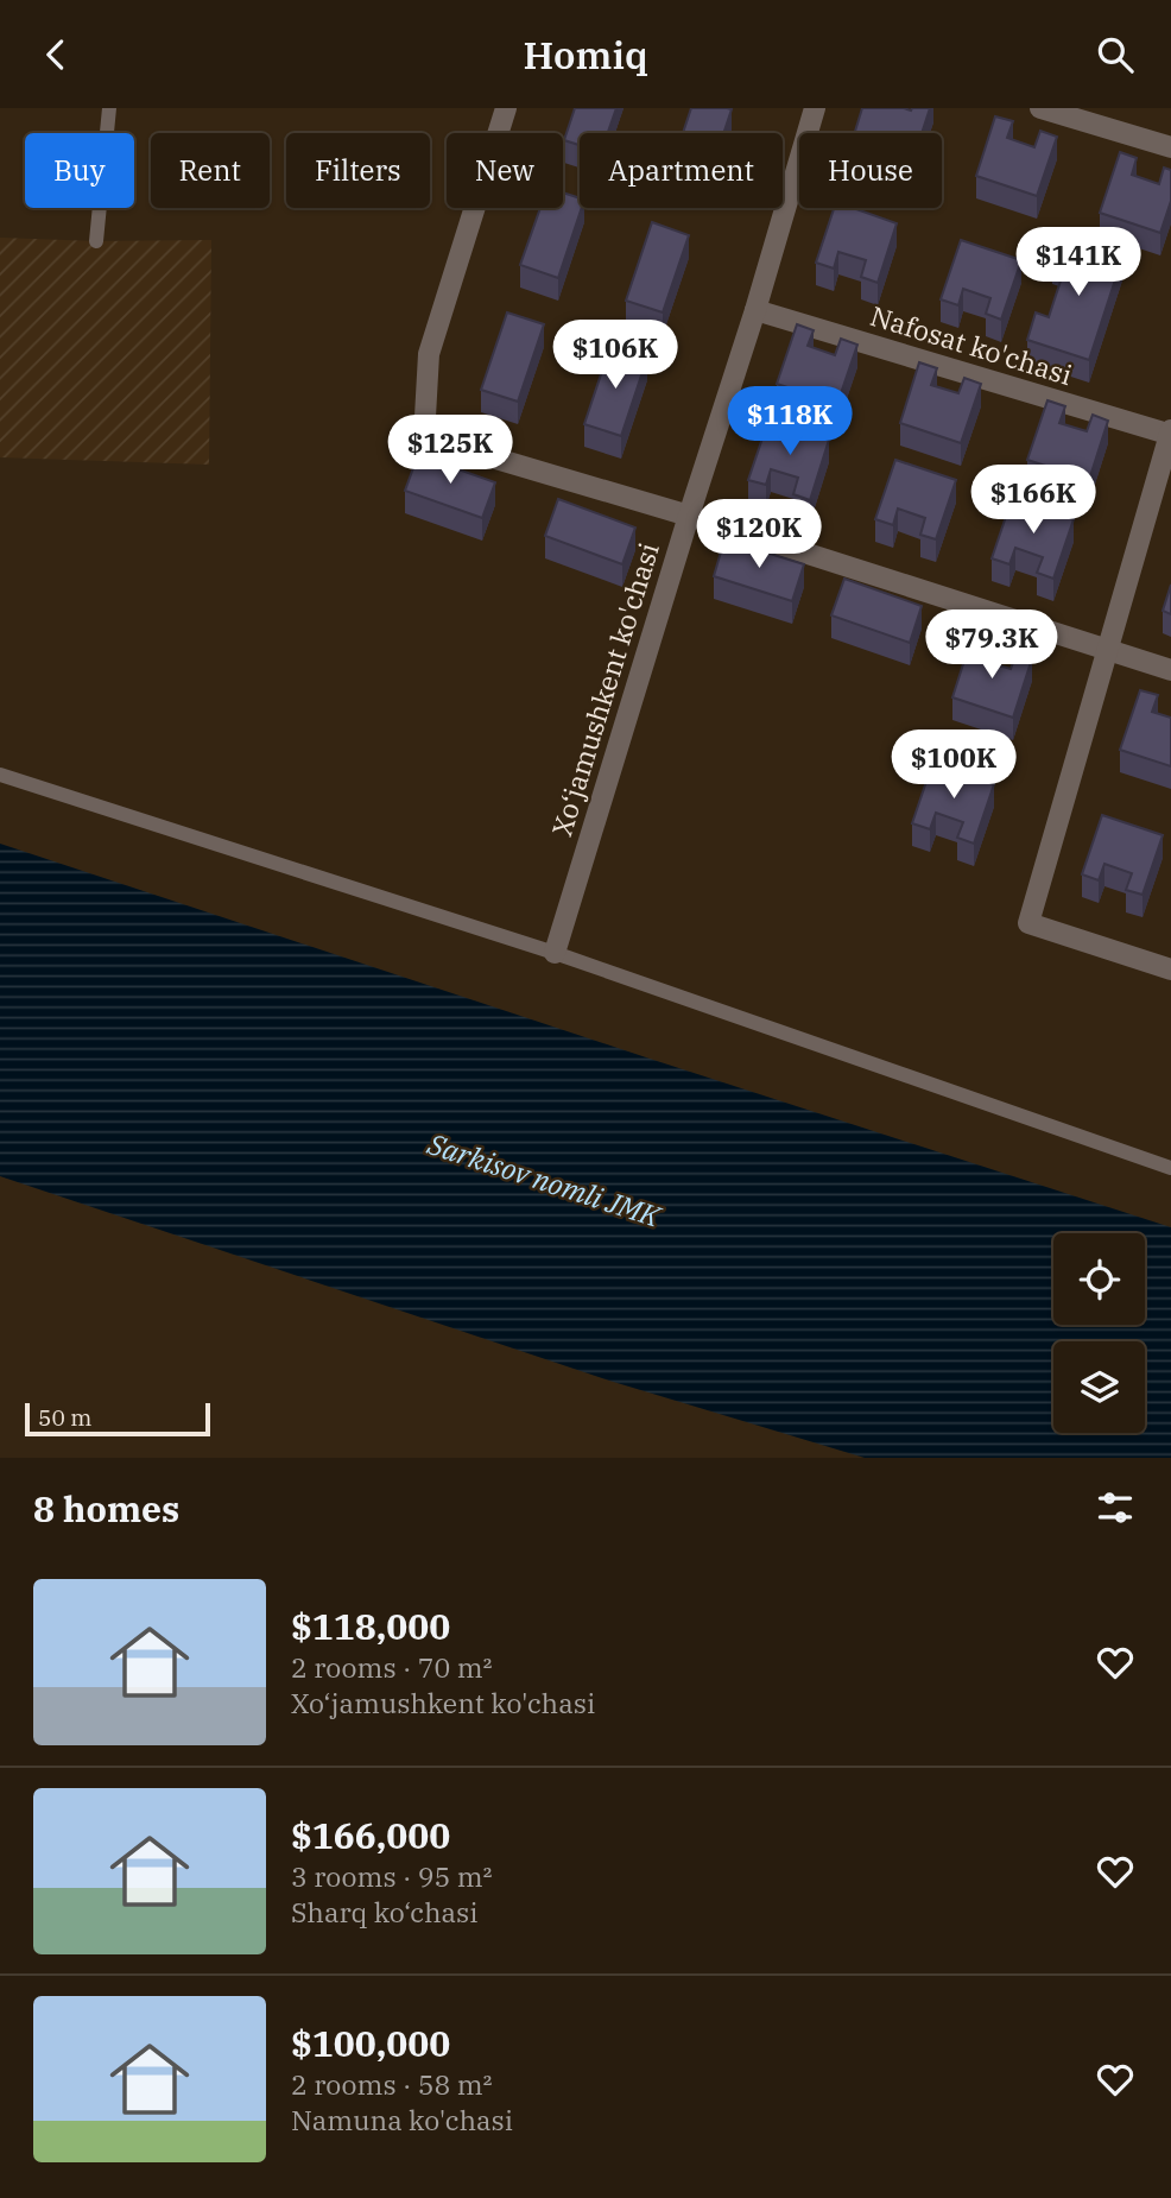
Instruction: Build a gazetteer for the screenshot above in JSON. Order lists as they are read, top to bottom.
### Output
{
  "streets": {
    "street": ["Nafosat ko'chasi", "Xo‘jamushkent ko'chasi"]
  },
  "crossings": [
    ["Nafosat ko'chasi", "Xo‘jamushkent ko'chasi"]
  ],
  "water": ["Sarkisov nomli JMK"],
  "scale_bar": "50 m",
  "page": {
    "header": "Homiq",
    "chip": [
      "Buy",
      "Rent",
      "Filters",
      "New",
      "Apartment",
      "House"
    ],
    "price": [
      "$141K",
      "$106K",
      "$118K",
      "$125K",
      "$166K",
      "$120K",
      "$79.3K",
      "$100K"
    ],
    "scale": "50 m",
    "heading": "8 homes",
    "list": [
      {
        "name": "$118,000",
        "note": "2 rooms · 70 m² · Xo‘jamushkent ko'chasi"
      },
      {
        "name": "$166,000",
        "note": "3 rooms · 95 m² · Sharq ko‘chasi"
      },
      {
        "name": "$100,000",
        "note": "2 rooms · 58 m² · Namuna ko'chasi"
      }
    ]
  }
}
